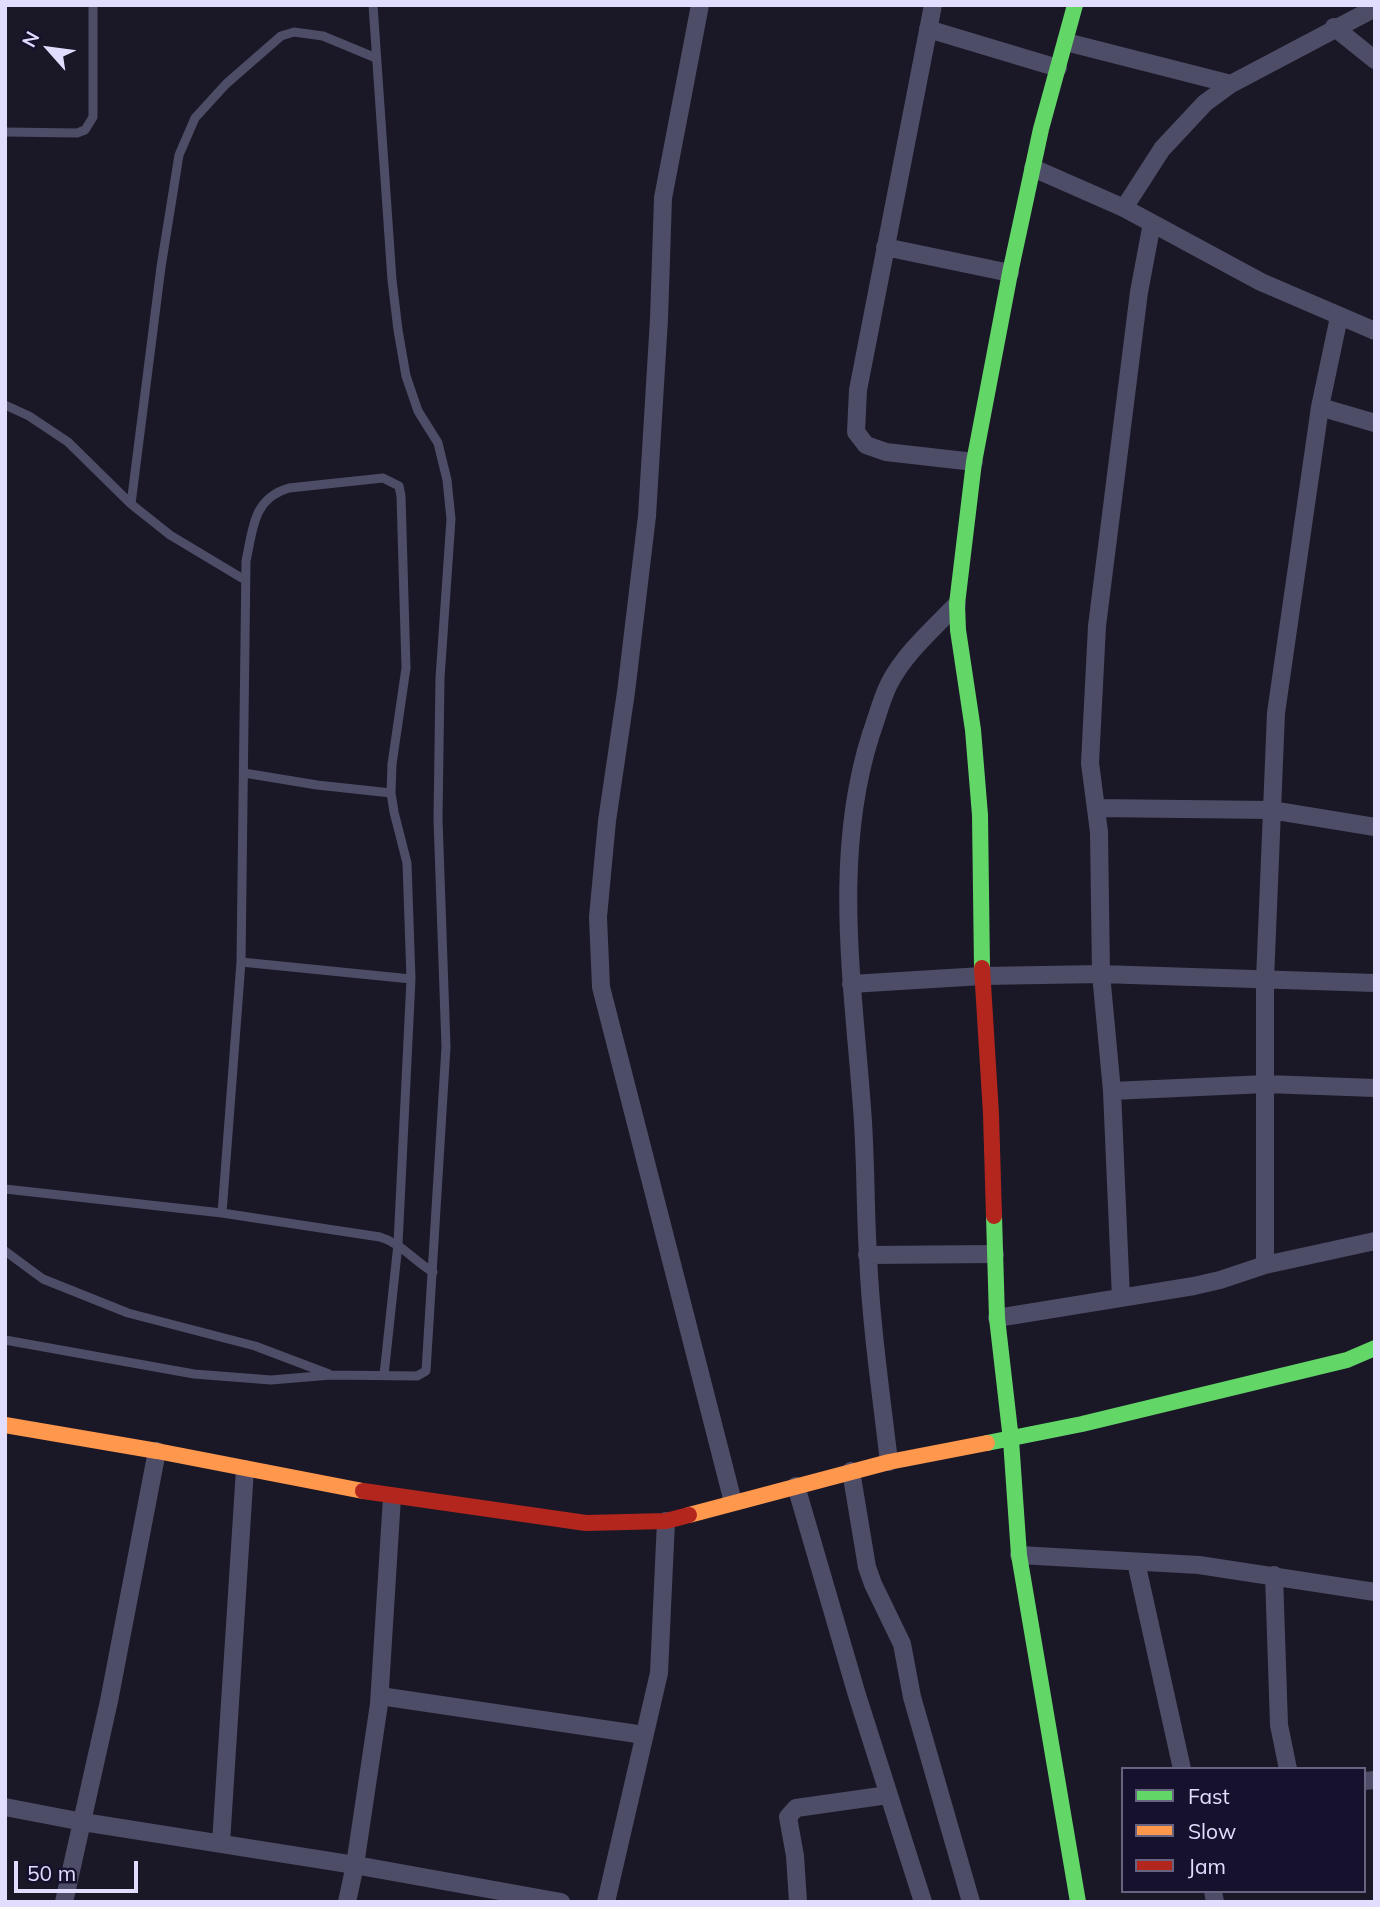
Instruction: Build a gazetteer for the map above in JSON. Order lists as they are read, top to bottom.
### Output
{
  "legend": ["Fast", "Slow", "Jam"],
  "scale_bar": "50 m",
  "north": "top left"
}
